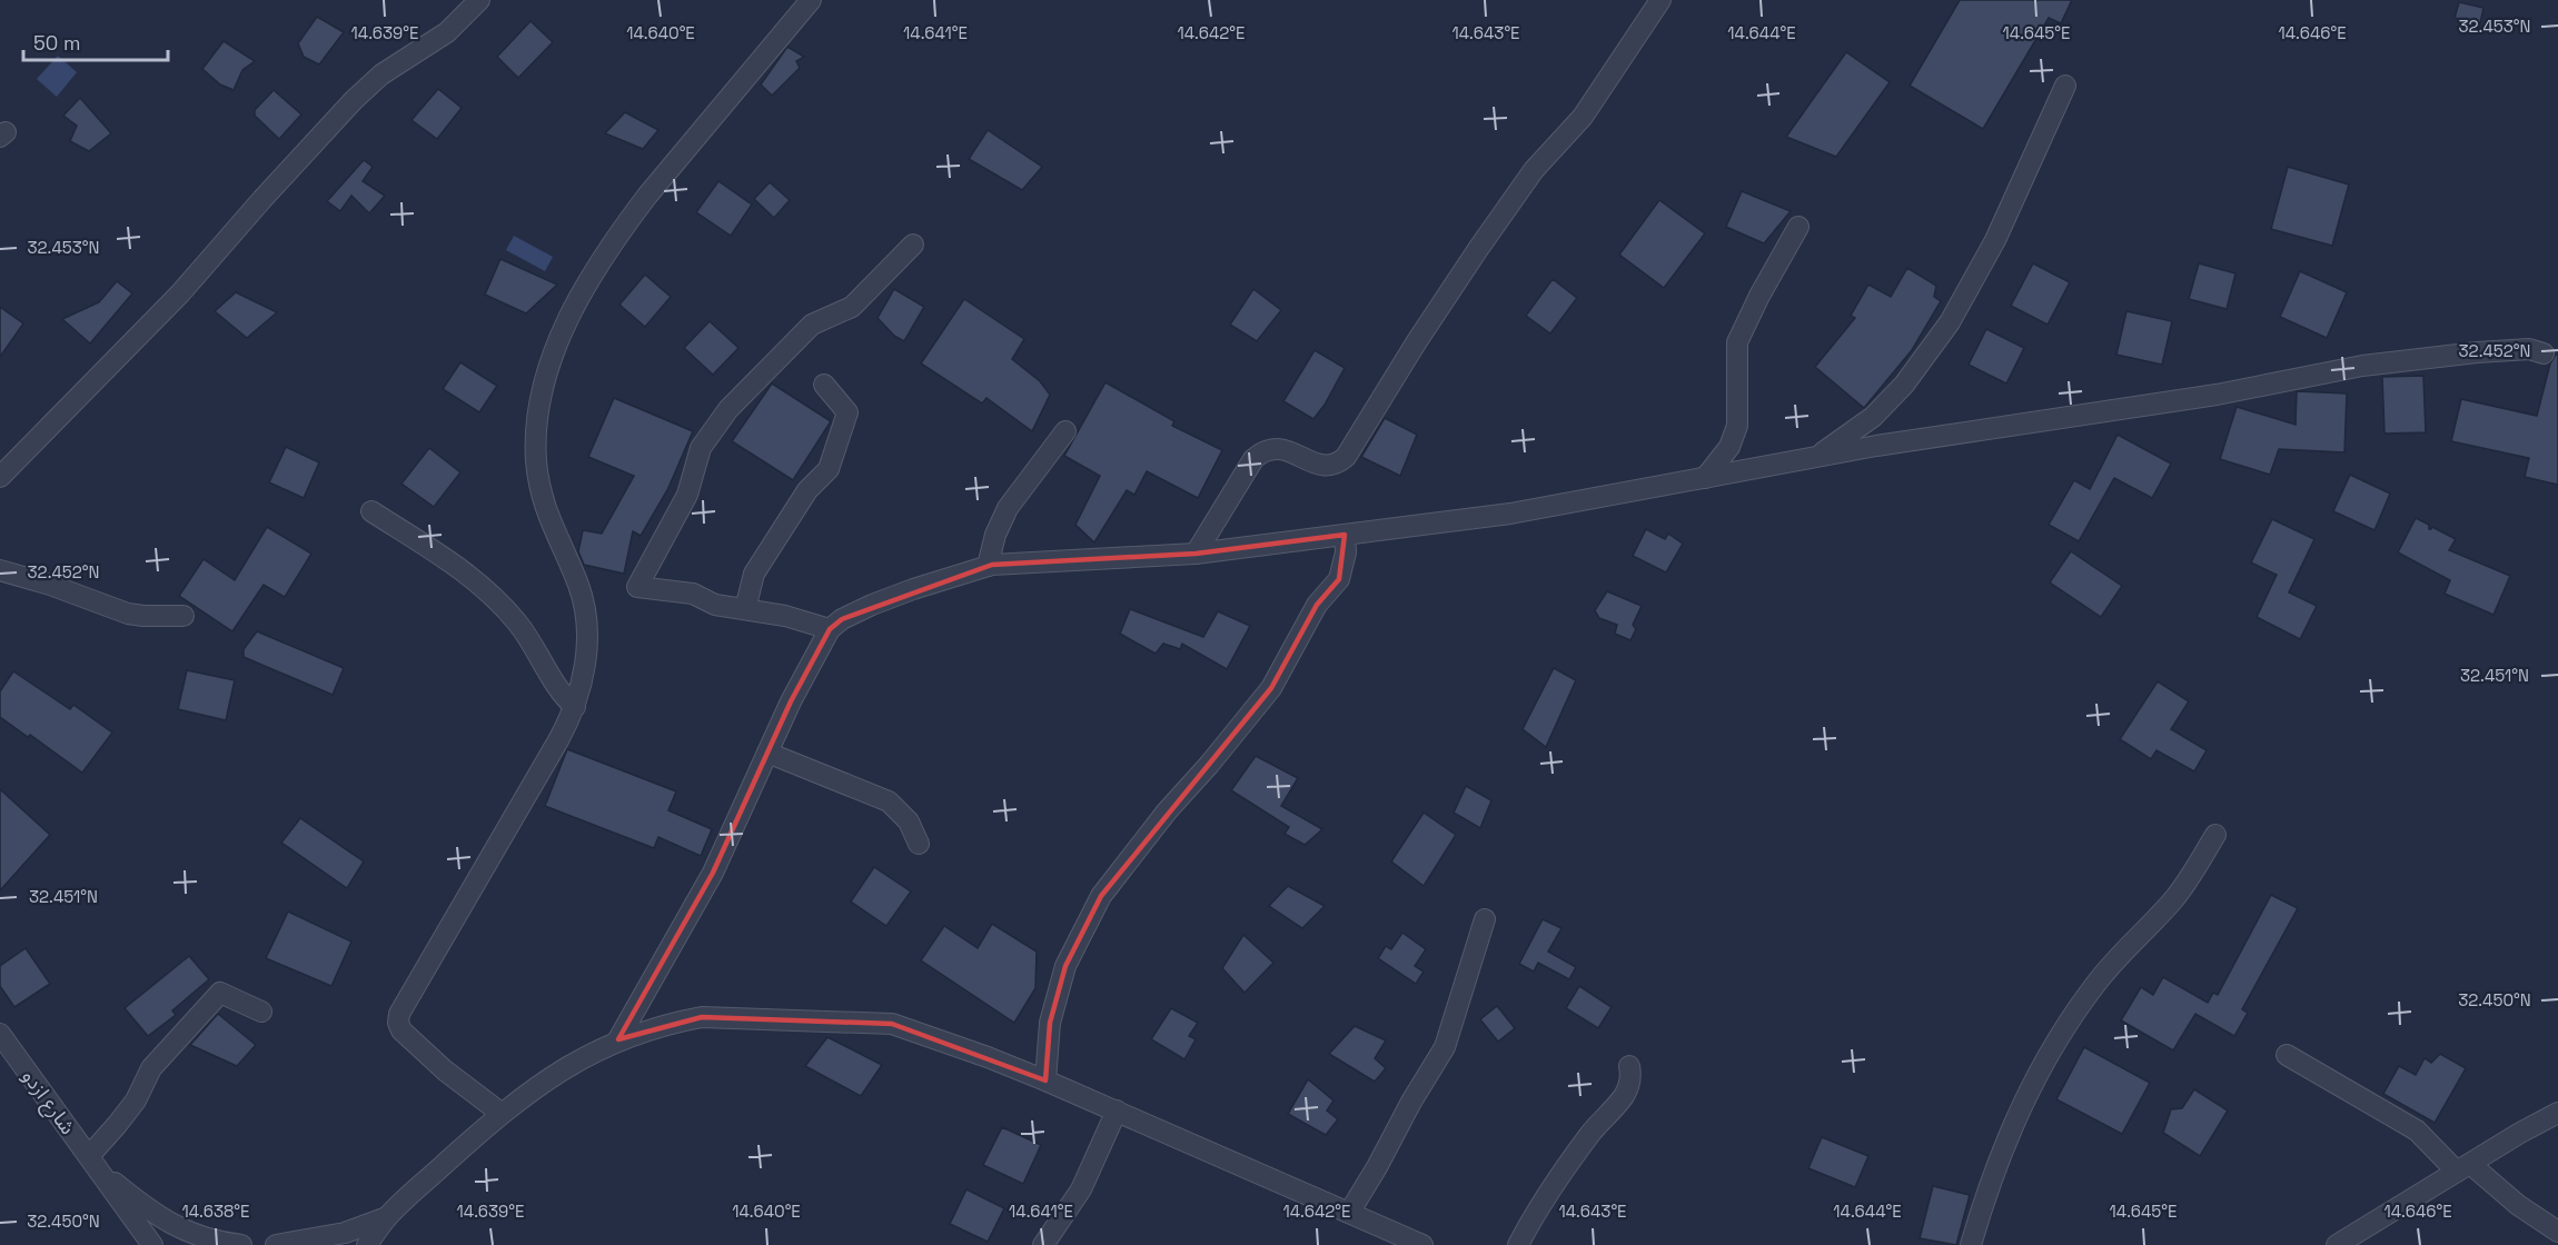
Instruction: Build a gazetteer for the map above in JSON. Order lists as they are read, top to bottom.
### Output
{
  "streets": {
    "street": ["شارع ازدو"]
  },
  "scale_bar": "50 m",
  "coordinates": [
    "32.453°N",
    "14.639°E",
    "14.640°E",
    "14.641°E",
    "14.642°E",
    "14.643°E",
    "14.644°E",
    "14.645°E",
    "14.646°E",
    "32.452°N",
    "32.451°N",
    "32.450°N",
    "14.638°E"
  ]
}
